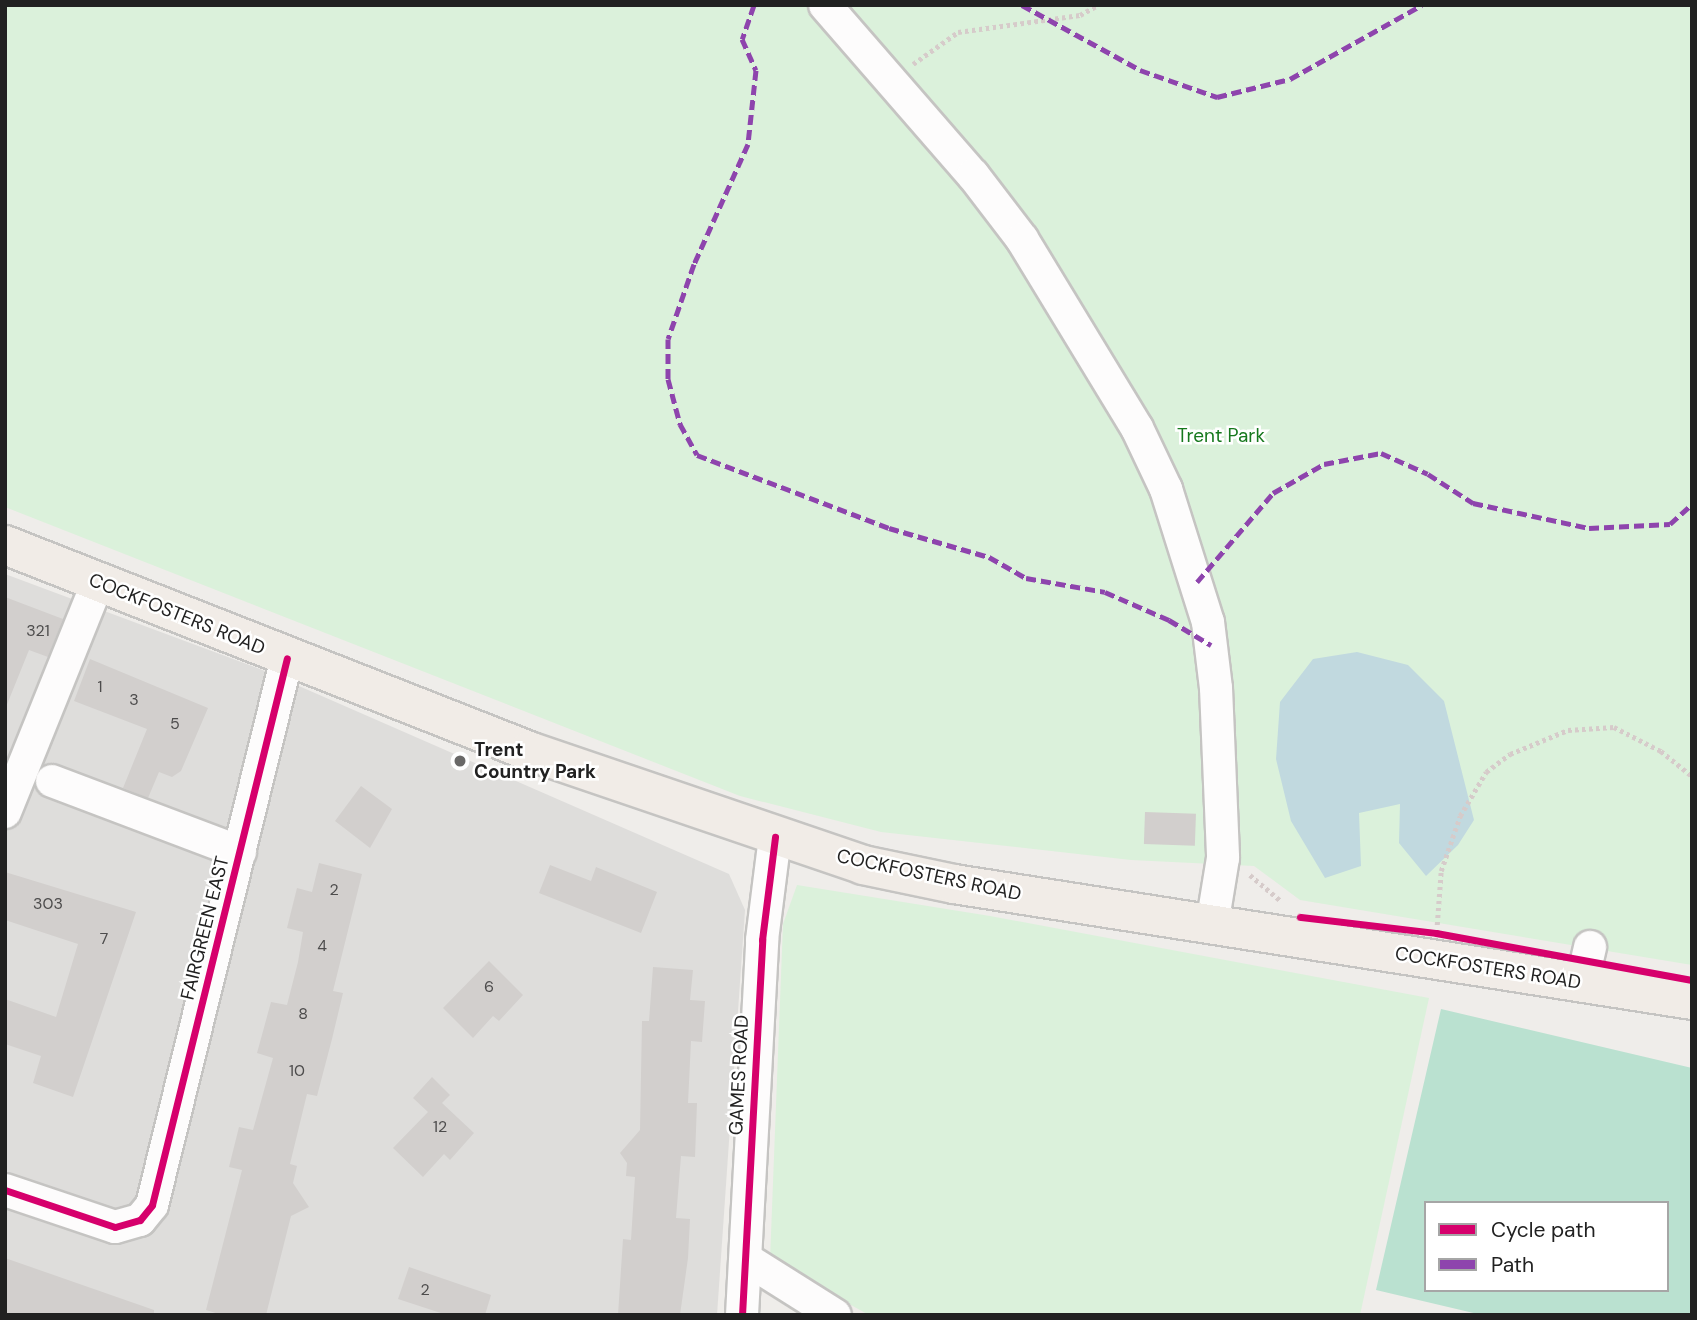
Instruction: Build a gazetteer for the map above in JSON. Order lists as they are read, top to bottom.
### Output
{
  "streets": {
    "main road": ["COCKFOSTERS ROAD"],
    "street": ["FAIRGREEN EAST", "GAMES ROAD"]
  },
  "crossings": [
    ["COCKFOSTERS ROAD", "FAIRGREEN EAST"],
    ["COCKFOSTERS ROAD", "GAMES ROAD"]
  ],
  "parks": ["Trent Park"],
  "places": ["Trent Country Park"],
  "house_numbers": [
    "321",
    "1",
    "3",
    "5",
    "2",
    "303",
    "7",
    "4",
    "6",
    "8",
    "10",
    "12",
    "2"
  ],
  "legend": ["Cycle path", "Path"]
}
